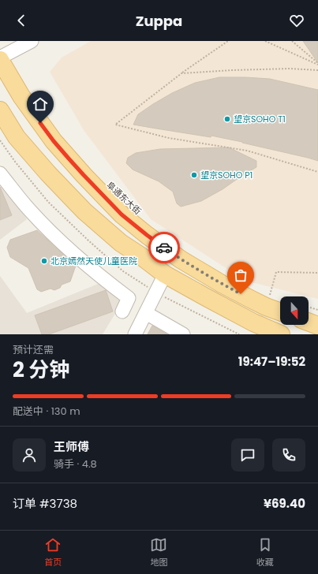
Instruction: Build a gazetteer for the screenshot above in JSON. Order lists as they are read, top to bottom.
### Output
{
  "streets": {
    "main road": ["阜通东大街"]
  },
  "places": ["望京SOHO T1", "望京SOHO P1", "北京嫣然天使儿童医院"],
  "north": "bottom",
  "page": {
    "header": "Zuppa",
    "heading": ["2 分钟", "预计还需", "19:47–19:52"],
    "panel": [
      "王师傅",
      "骑手 · 4.8",
      "订单 #3738",
      "¥69.40"
    ],
    "bar": "配送中 · 130 m",
    "tabs": ["首页", "地图", "收藏"]
  }
}
